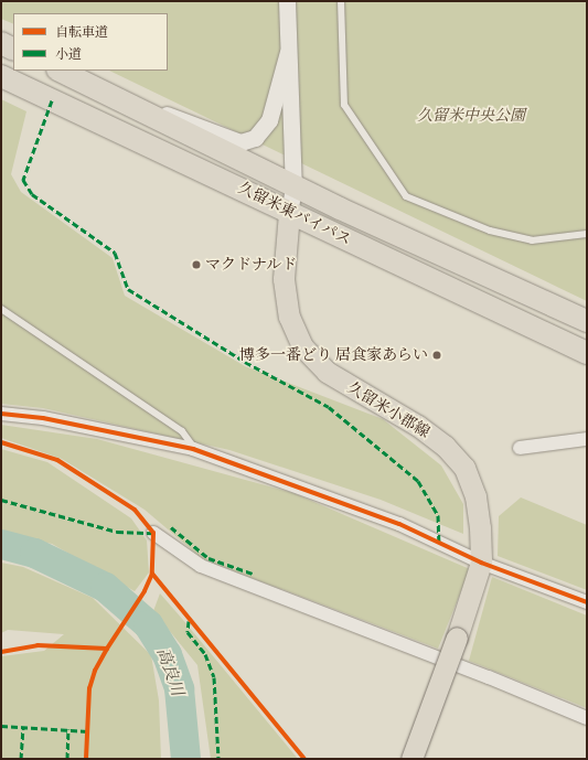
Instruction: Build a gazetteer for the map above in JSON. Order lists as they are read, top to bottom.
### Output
{
  "streets": {
    "highway": ["久留米東バイパス"],
    "main road": ["久留米小郡線"]
  },
  "crossings": [
    ["久留米東バイパス", "久留米小郡線"]
  ],
  "water": ["高良川"],
  "parks": ["久留米中央公園"],
  "places": ["マクドナルド", "博多一番どり 居食家あらい"],
  "legend": ["自転車道", "小道"]
}
